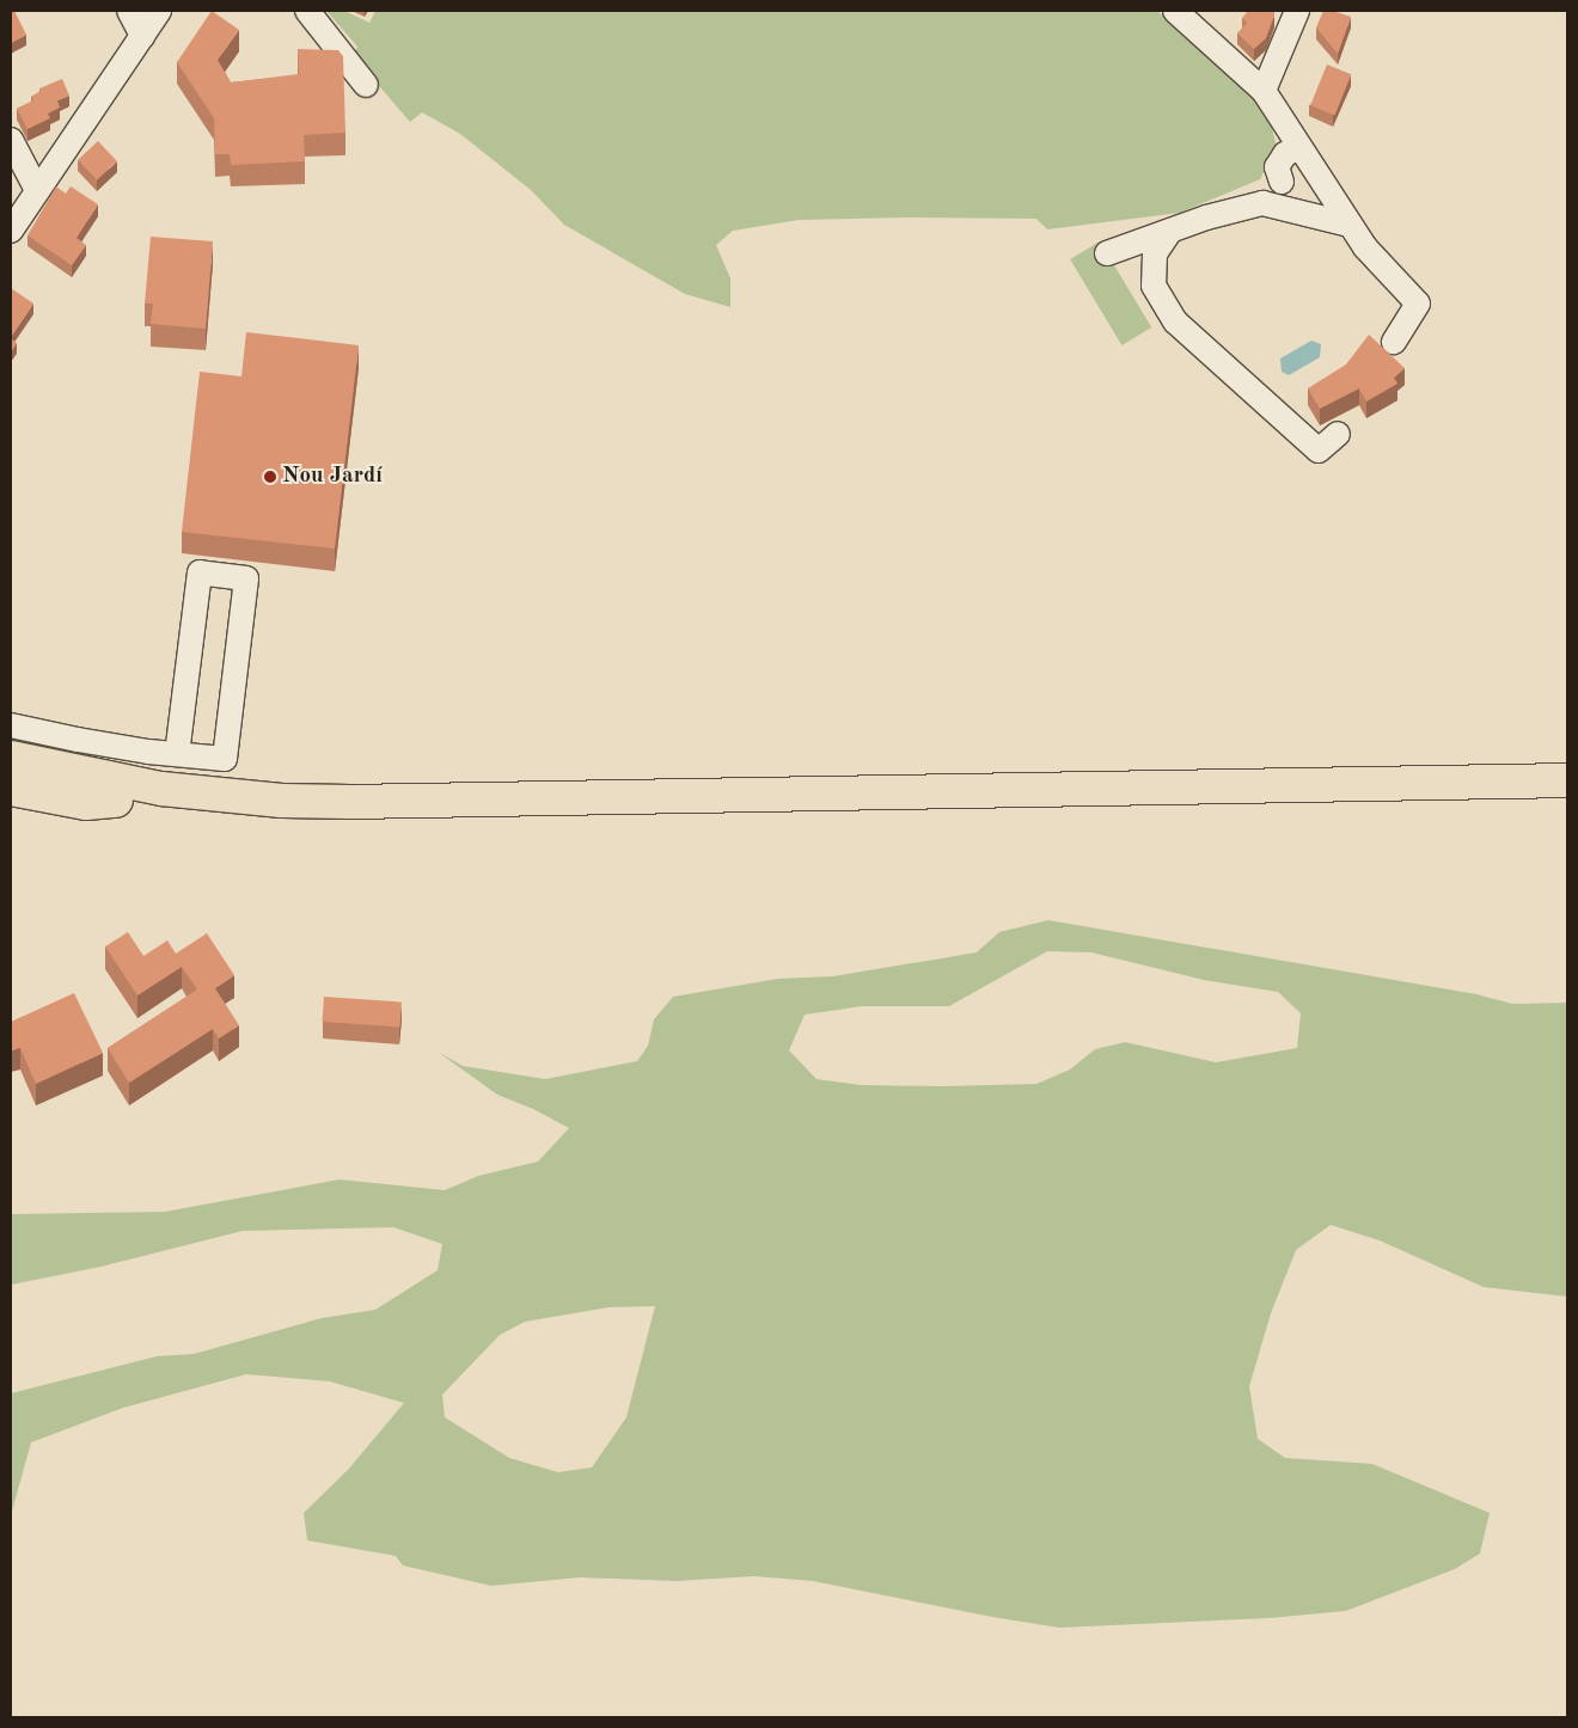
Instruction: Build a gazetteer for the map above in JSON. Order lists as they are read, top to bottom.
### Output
{
  "places": ["Nou Jardí"]
}
